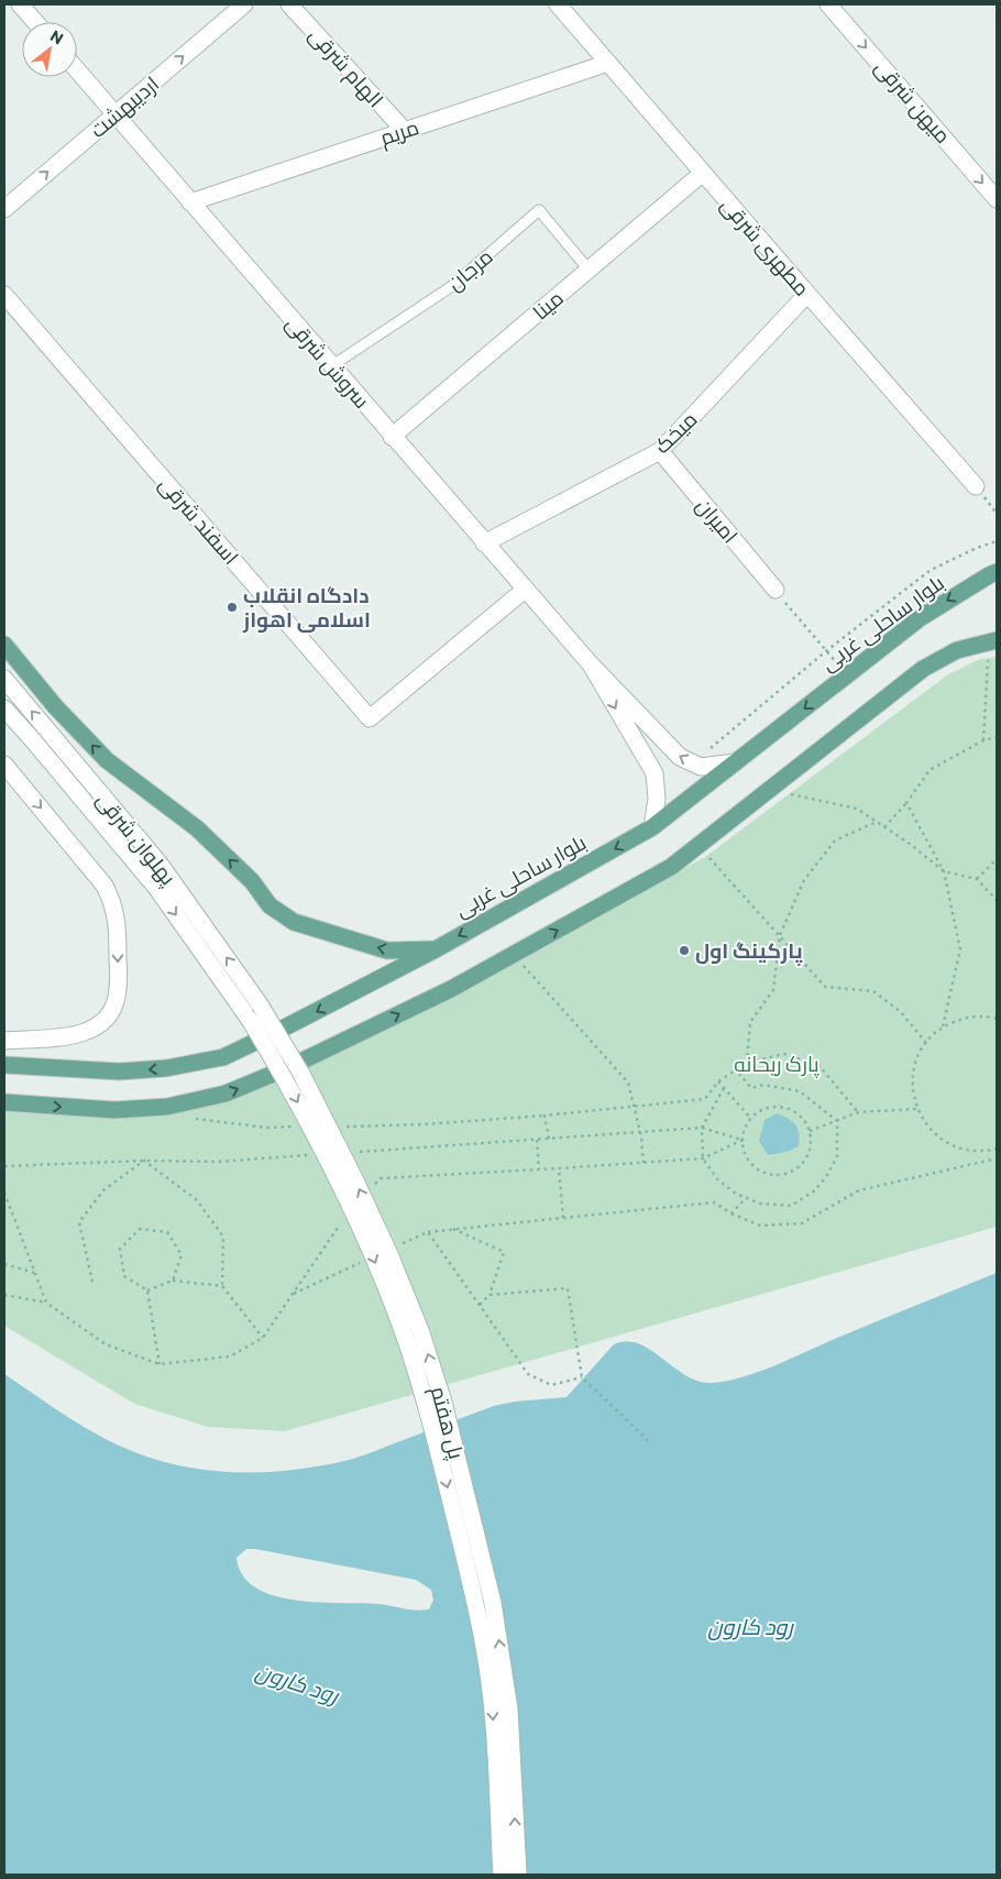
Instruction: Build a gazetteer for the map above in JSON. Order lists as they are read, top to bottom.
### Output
{
  "streets": {
    "main road": ["بلوار ساحلی غربی"],
    "street": [
      "الهام شرقی",
      "میهن شرقی",
      "اردیبهشت",
      "مریم",
      "مطهری شرقی",
      "مینا",
      "سروش شرقی",
      "میخک",
      "اسفند شرقی",
      "امیران",
      "پهلوان شرقی",
      "پل هفتم"
    ],
    "lane": ["مرجان"]
  },
  "crossings": [
    ["الهام شرقی", "مریم"],
    ["اردیبهشت", "سروش شرقی"],
    ["مریم", "مطهری شرقی"],
    ["مریم", "سروش شرقی"],
    ["مطهری شرقی", "مینا"],
    ["مطهری شرقی", "میخک"],
    ["مرجان", "مینا"],
    ["مرجان", "سروش شرقی"],
    ["مینا", "سروش شرقی"],
    ["سروش شرقی", "میخک"],
    ["سروش شرقی", "اسفند شرقی"],
    ["میخک", "امیران"],
    ["پهلوان شرقی", "پل هفتم"]
  ],
  "one_way": ["میهن شرقی", "اردیبهشت", "پهلوان شرقی"],
  "water": ["رود کارون"],
  "parks": ["پارک ریحانه"],
  "places": ["دادگاه انقلاب اسلامی اهواز", "پارکینگ اول"],
  "north": "top right"
}
